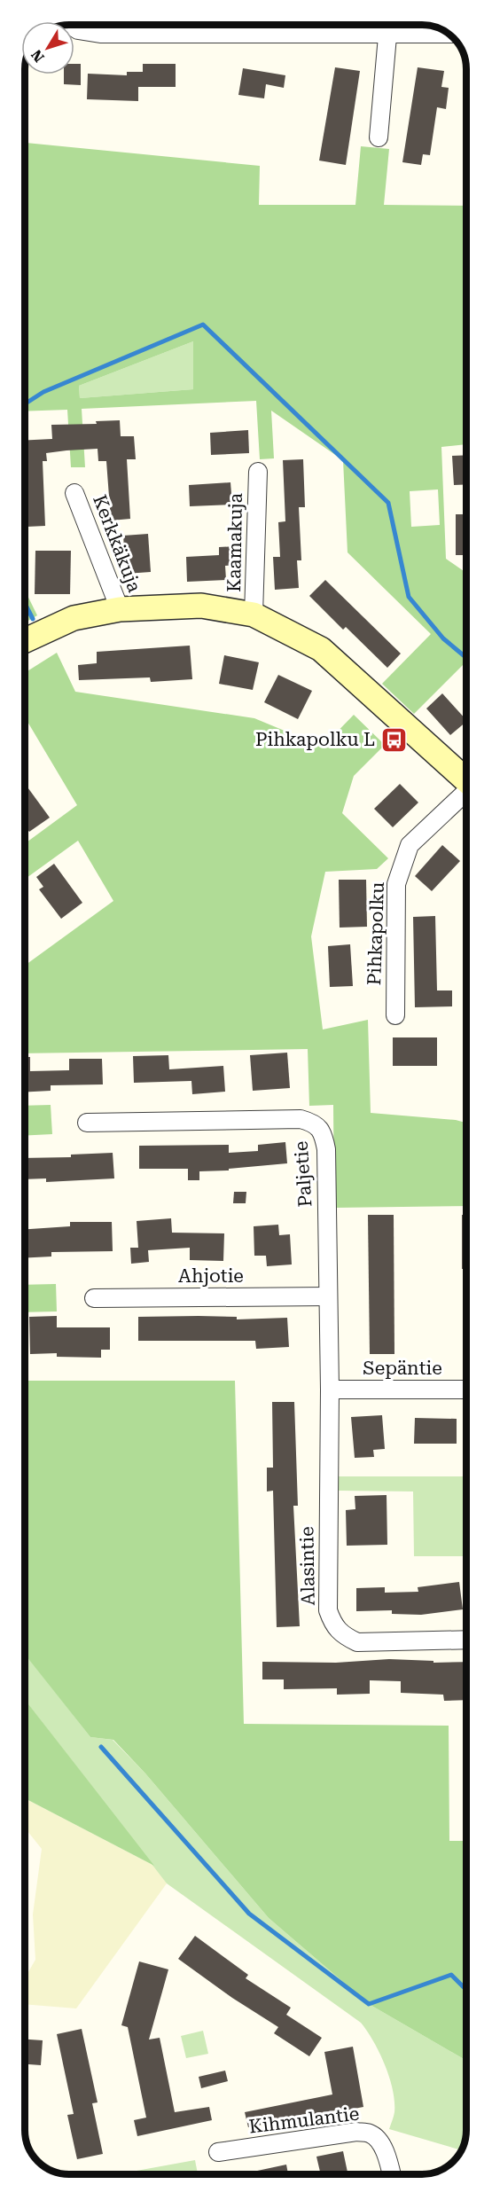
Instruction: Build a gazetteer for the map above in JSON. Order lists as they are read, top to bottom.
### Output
{
  "streets": {
    "street": [
      "Kaamakuja",
      "Kerkkäkuja",
      "Pihkapolku",
      "Paljetie",
      "Ahjotie",
      "Sepäntie",
      "Alasintie",
      "Kihmulantie"
    ]
  },
  "crossings": [
    ["Paljetie", "Ahjotie"],
    ["Paljetie", "Sepäntie"],
    ["Paljetie", "Alasintie"],
    ["Sepäntie", "Alasintie"]
  ],
  "places": {
    "bus stop": ["Pihkapolku L"]
  },
  "north": "bottom left"
}
